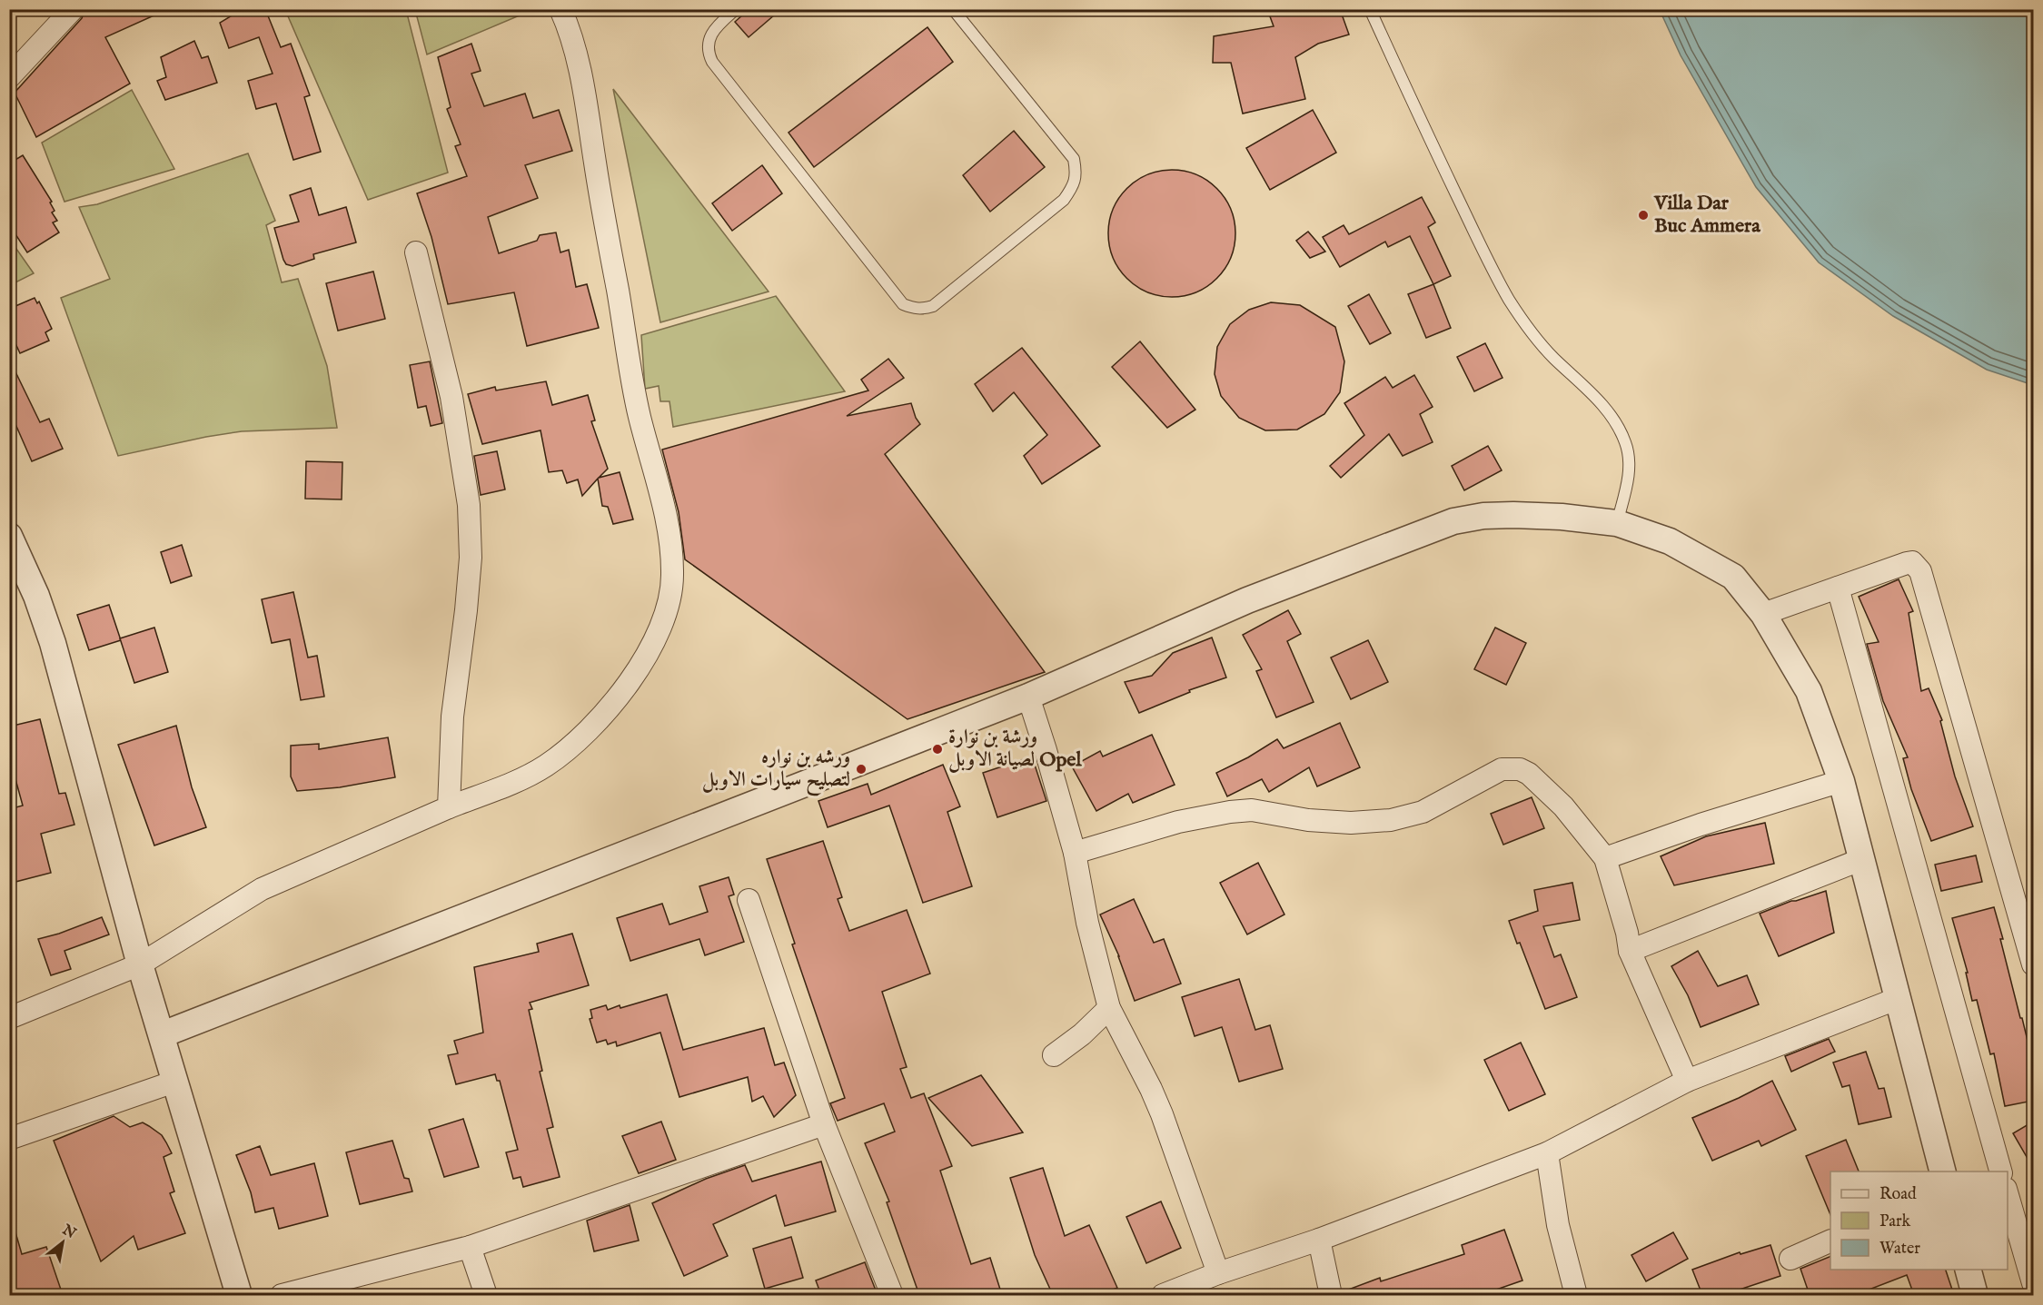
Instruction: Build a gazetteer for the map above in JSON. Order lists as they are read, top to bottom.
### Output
{
  "places": ["Villa Dar Buc Ammera", "ورشة بن نوارة لصيانة الاوبل Opel", "ورشه بن نواره لتصليح سيارات الاوبل"],
  "legend": ["Road", "Park", "Water"],
  "north": "top right"
}
